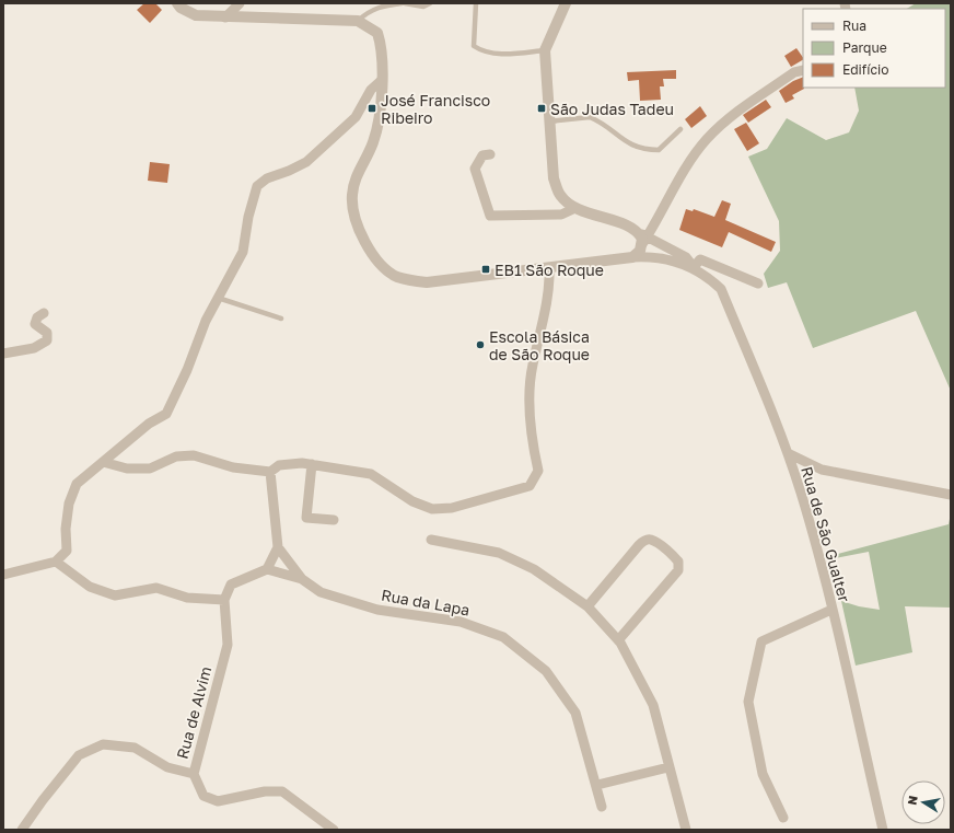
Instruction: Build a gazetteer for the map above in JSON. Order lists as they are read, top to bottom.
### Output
{
  "streets": {
    "street": ["Rua de São Gualter", "Rua da Lapa", "Rua de Alvim"]
  },
  "places": {
    "transit": ["José Francisco Ribeiro", "São Judas Tadeu", "EB1 São Roque"],
    "other": ["Escola Básica de São Roque"]
  },
  "legend": ["Rua", "Parque", "Edifício"],
  "north": "left"
}
